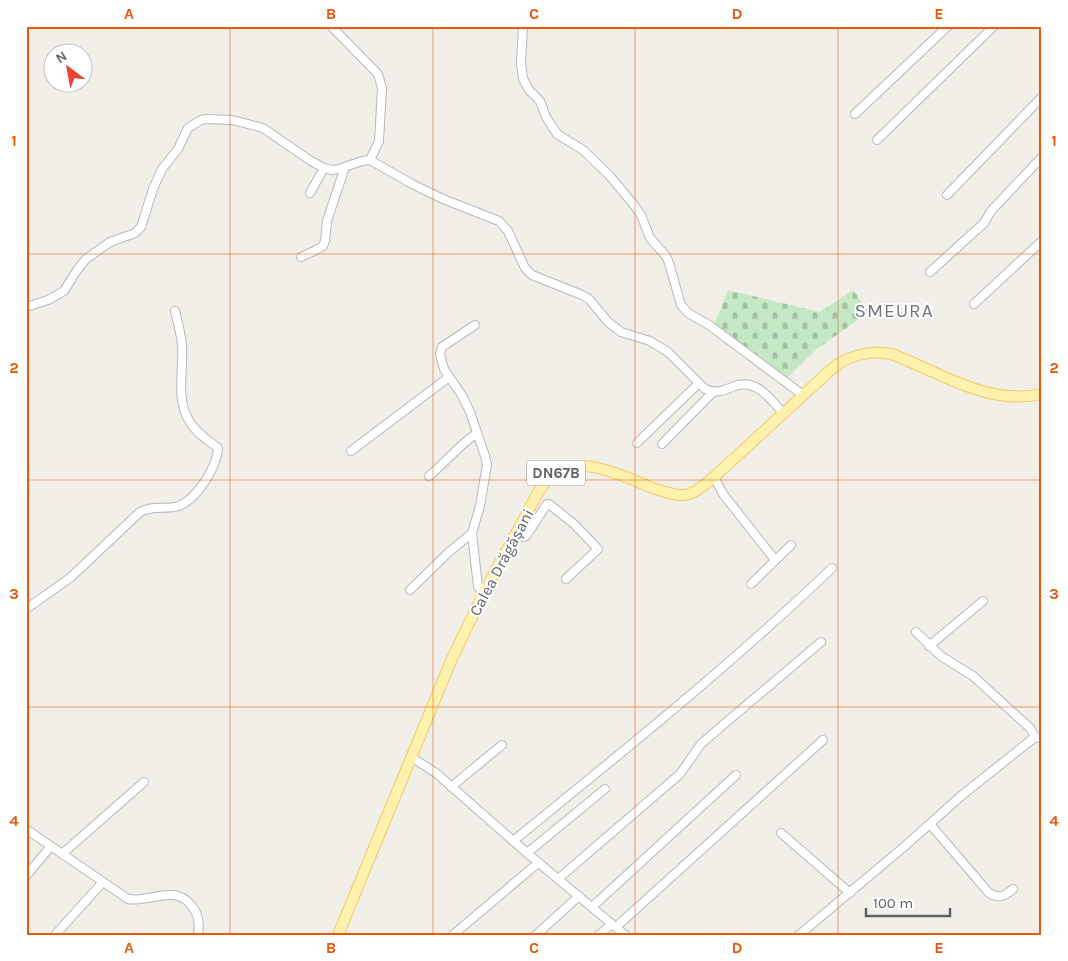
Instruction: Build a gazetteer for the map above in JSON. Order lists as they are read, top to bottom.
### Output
{
  "streets": {
    "main road": ["DN67B", "Calea Drăgășani"]
  },
  "districts": ["SMEURA"],
  "scale_bar": "100 m",
  "north": "top left",
  "grid": {
    "columns": [
      "A",
      "B",
      "C",
      "D",
      "E"
    ],
    "rows": [
      "1",
      "2",
      "3",
      "4"
    ]
  }
}
